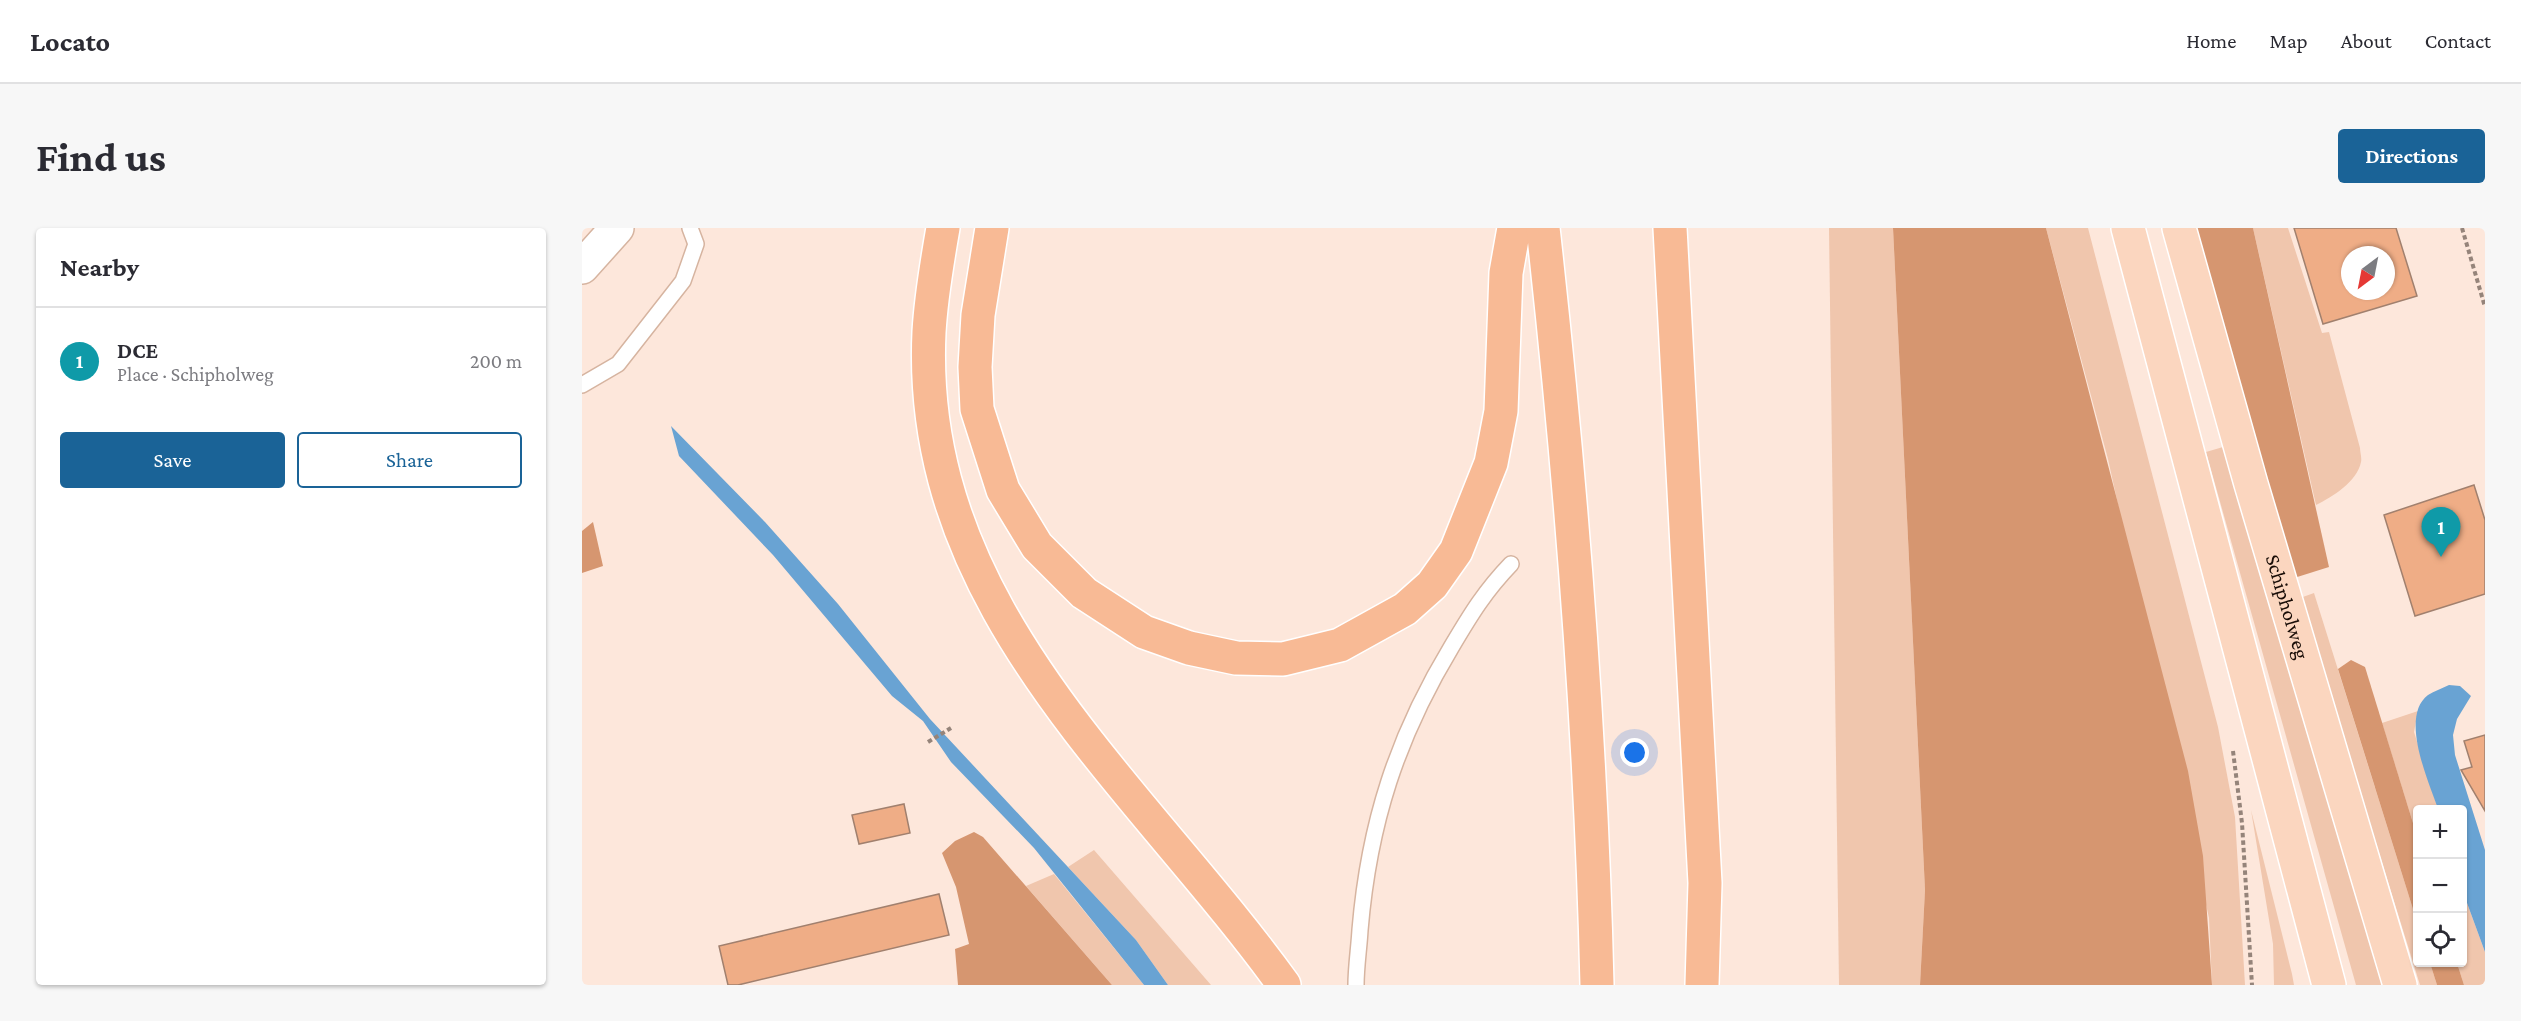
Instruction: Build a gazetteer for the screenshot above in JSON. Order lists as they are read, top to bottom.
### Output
{
  "streets": {
    "main road": ["Schipholweg"]
  },
  "north": "bottom left",
  "page": {
    "header": "Locato",
    "nav": [
      "Home",
      "Map",
      "About",
      "Contact"
    ],
    "buttons": [
      "Directions",
      ["Save", "Share"]
    ],
    "title": "Find us",
    "heading": "Nearby",
    "list": [
      {
        "mark": "1",
        "name": "DCE",
        "note": "Place · Schipholweg",
        "value": "200 m"
      }
    ],
    "pins": "1",
    "map_buttons": ["+", "−"]
  }
}
